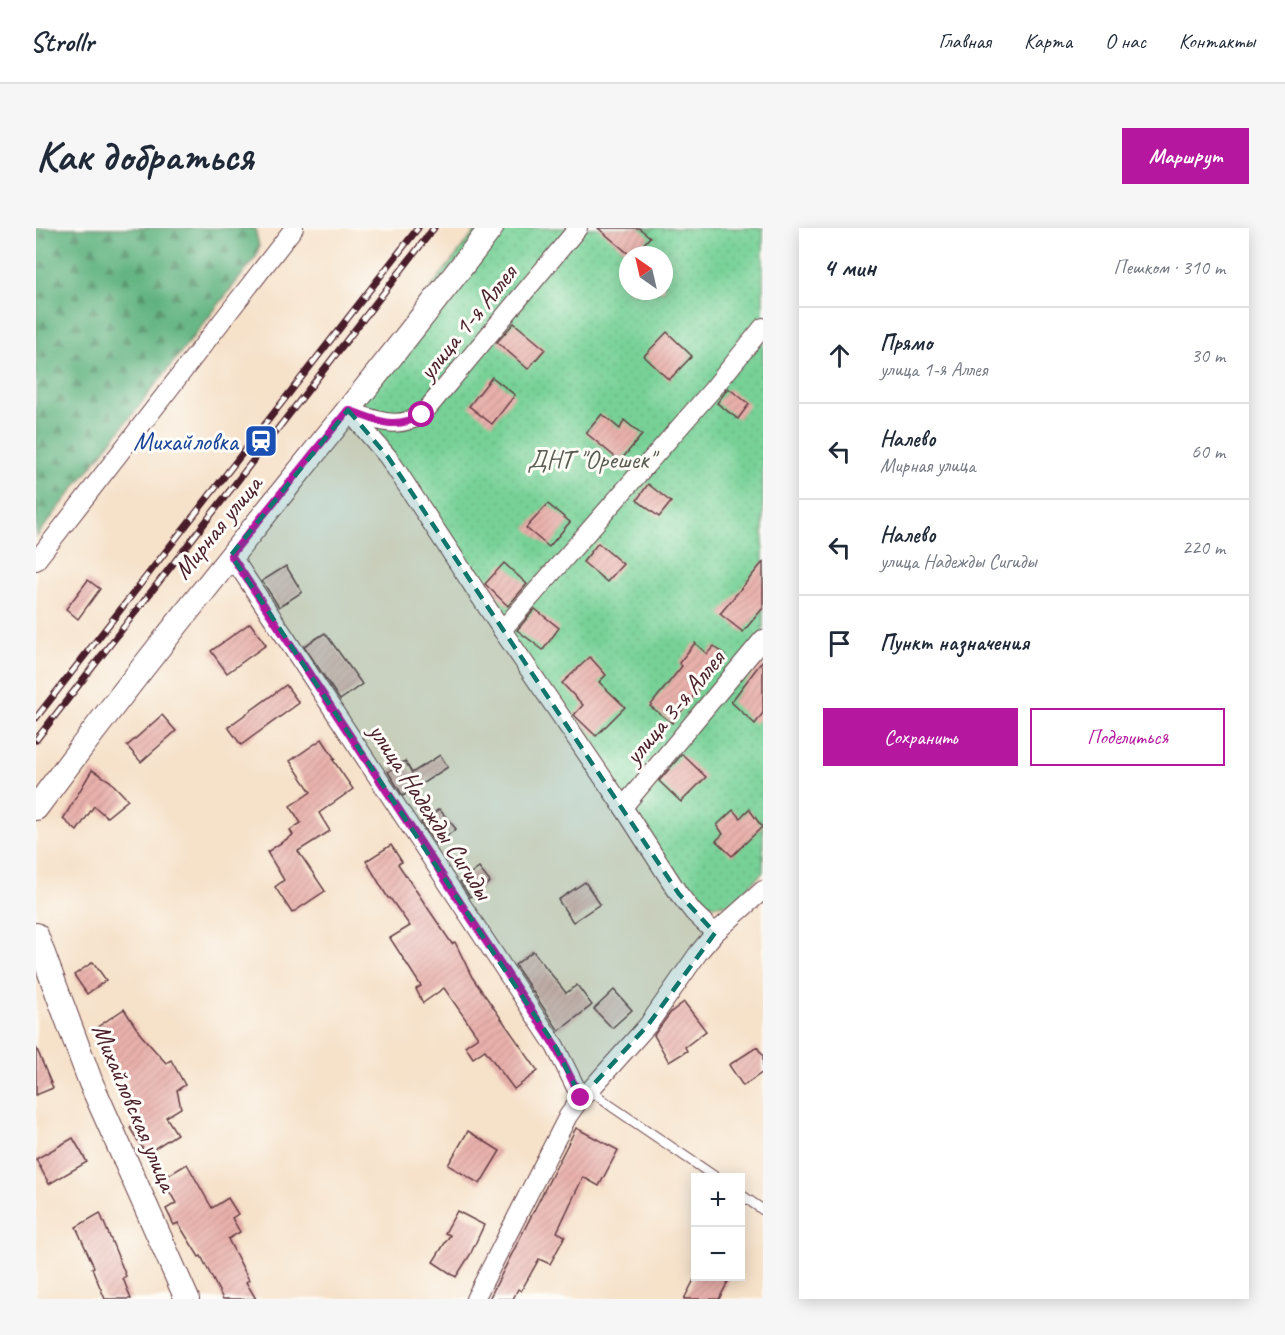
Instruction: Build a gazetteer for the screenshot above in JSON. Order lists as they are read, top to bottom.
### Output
{
  "streets": {
    "street": [
      "улица 1-я Аллея",
      "Мирная улица",
      "улица 3-я Аллея",
      "улица Надежды Сигиды",
      "Михайловская улица"
    ]
  },
  "crossings": [
    ["улица 1-я Аллея", "Мирная улица"],
    ["Мирная улица", "улица Надежды Сигиды"]
  ],
  "parks": ["ДНТ \"Орешек\""],
  "places": {
    "station": ["Михайловка"]
  },
  "north": "top left",
  "page": {
    "header": "Strollr",
    "nav": [
      "Главная",
      "Карта",
      "О нас",
      "Контакты"
    ],
    "buttons": [
      "Маршрут",
      ["Сохранить", "Поделиться"]
    ],
    "title": "Как добраться",
    "heading": ["4 мин", "Пешком · 310 m"],
    "list": [
      ["Прямо", "улица 1-я Аллея", "30 m"],
      ["Налево", "Мирная улица", "60 m"],
      ["Налево", "улица Надежды Сигиды", "220 m"],
      "Пункт назначения"
    ],
    "map_buttons": ["+", "−"]
  }
}
